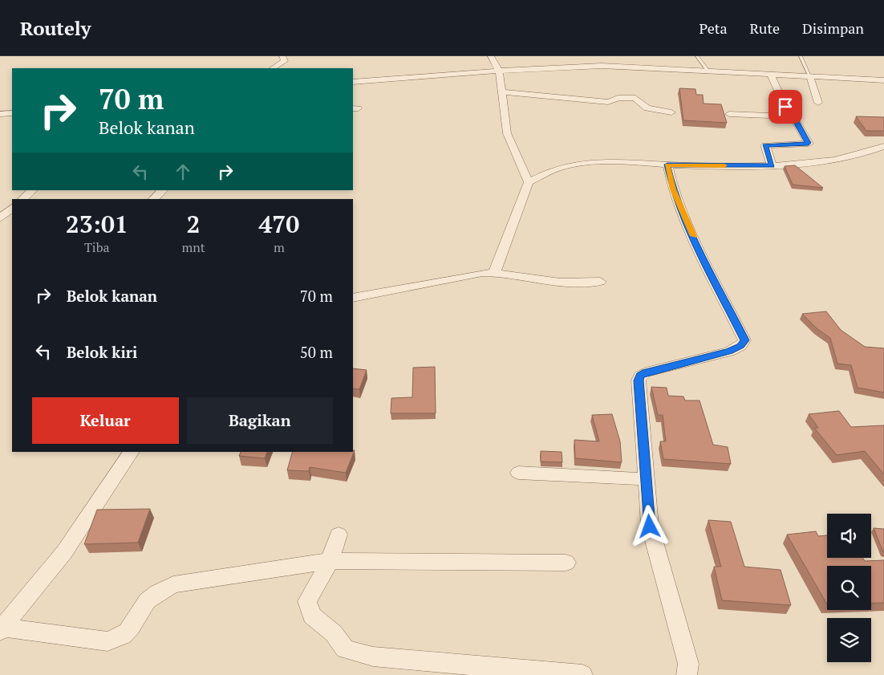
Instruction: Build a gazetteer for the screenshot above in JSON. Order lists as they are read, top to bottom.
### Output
{
  "page": {
    "header": "Routely",
    "nav": ["Peta", "Rute", "Disimpan"],
    "turn": ["70 m", "Belok kanan"],
    "eta": [
      "23:01",
      "Tiba",
      "2",
      "mnt",
      "470",
      "m"
    ],
    "list": [
      {
        "name": "Belok kanan",
        "value": "70 m"
      },
      {
        "name": "Belok kiri",
        "value": "50 m"
      }
    ],
    "buttons": ["Keluar", "Bagikan"]
  }
}
